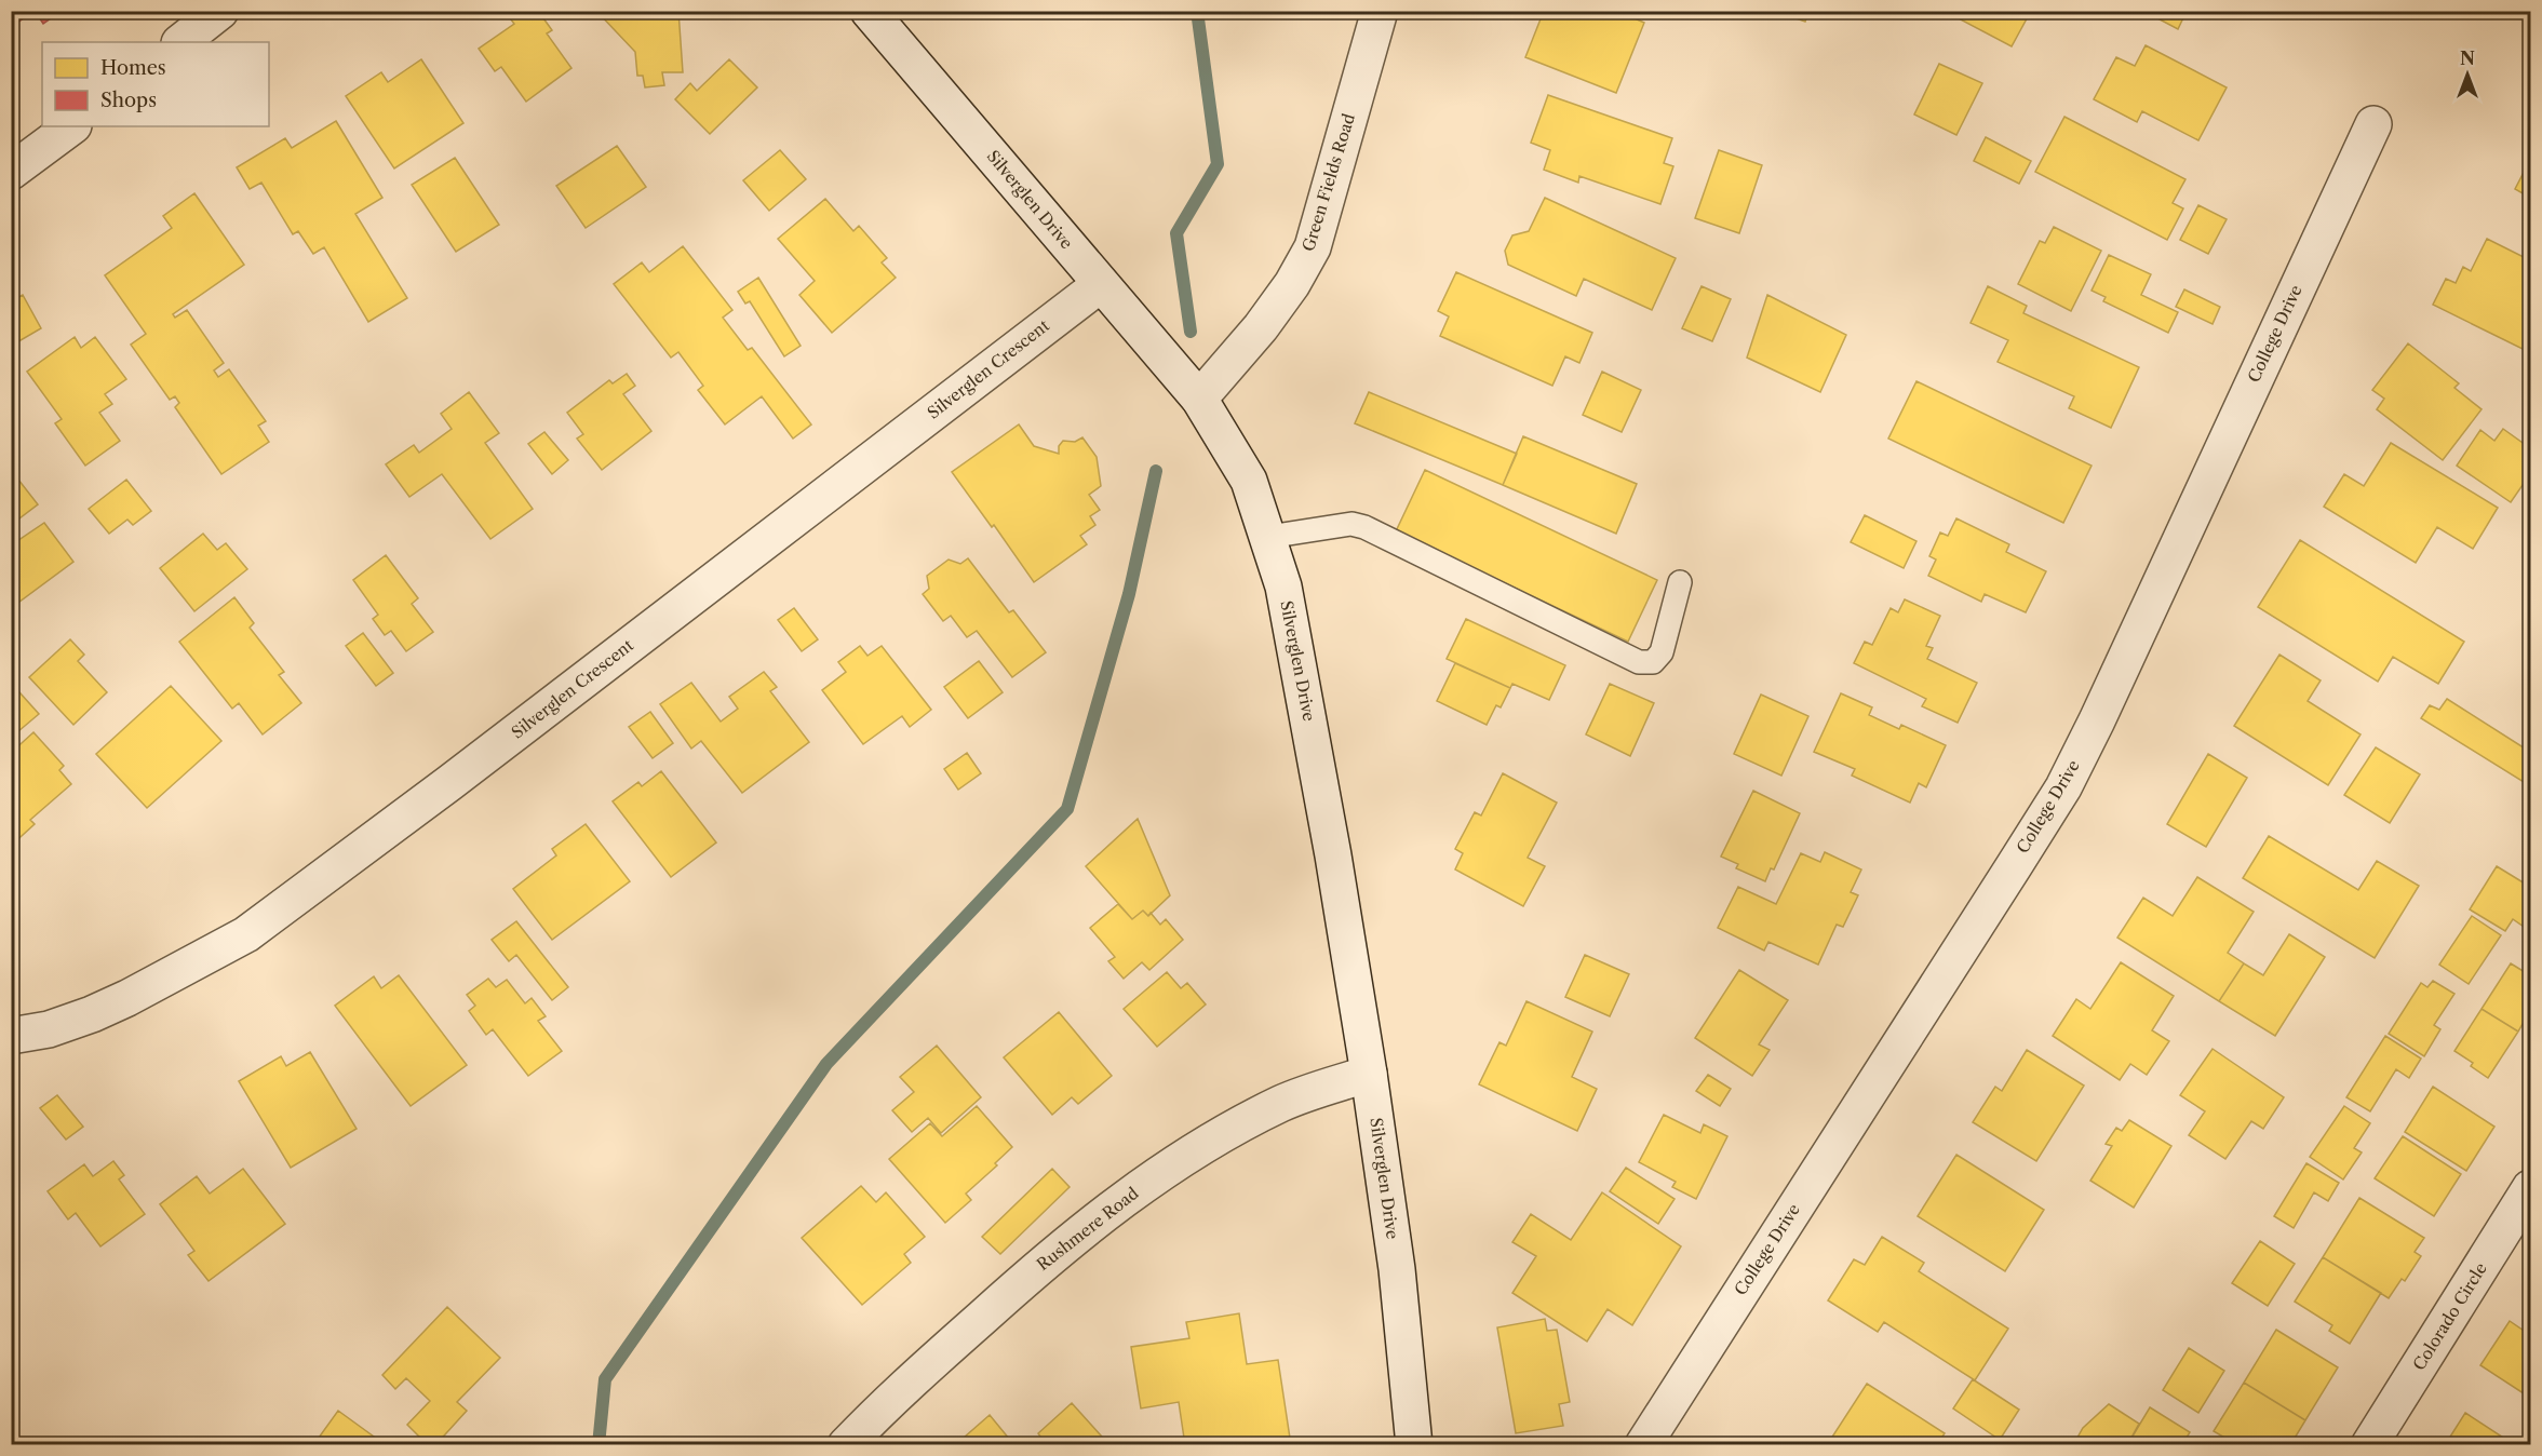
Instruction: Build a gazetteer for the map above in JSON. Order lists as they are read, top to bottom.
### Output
{
  "streets": {
    "street": [
      "Green Fields Road",
      "Silverglen Drive",
      "College Drive",
      "Silverglen Crescent",
      "Rushmere Road",
      "Colorado Circle"
    ]
  },
  "crossings": [
    ["Green Fields Road", "Silverglen Drive"],
    ["Silverglen Drive", "Silverglen Crescent"],
    ["Silverglen Drive", "Rushmere Road"]
  ],
  "legend": ["Homes", "Shops"],
  "north": "top"
}
